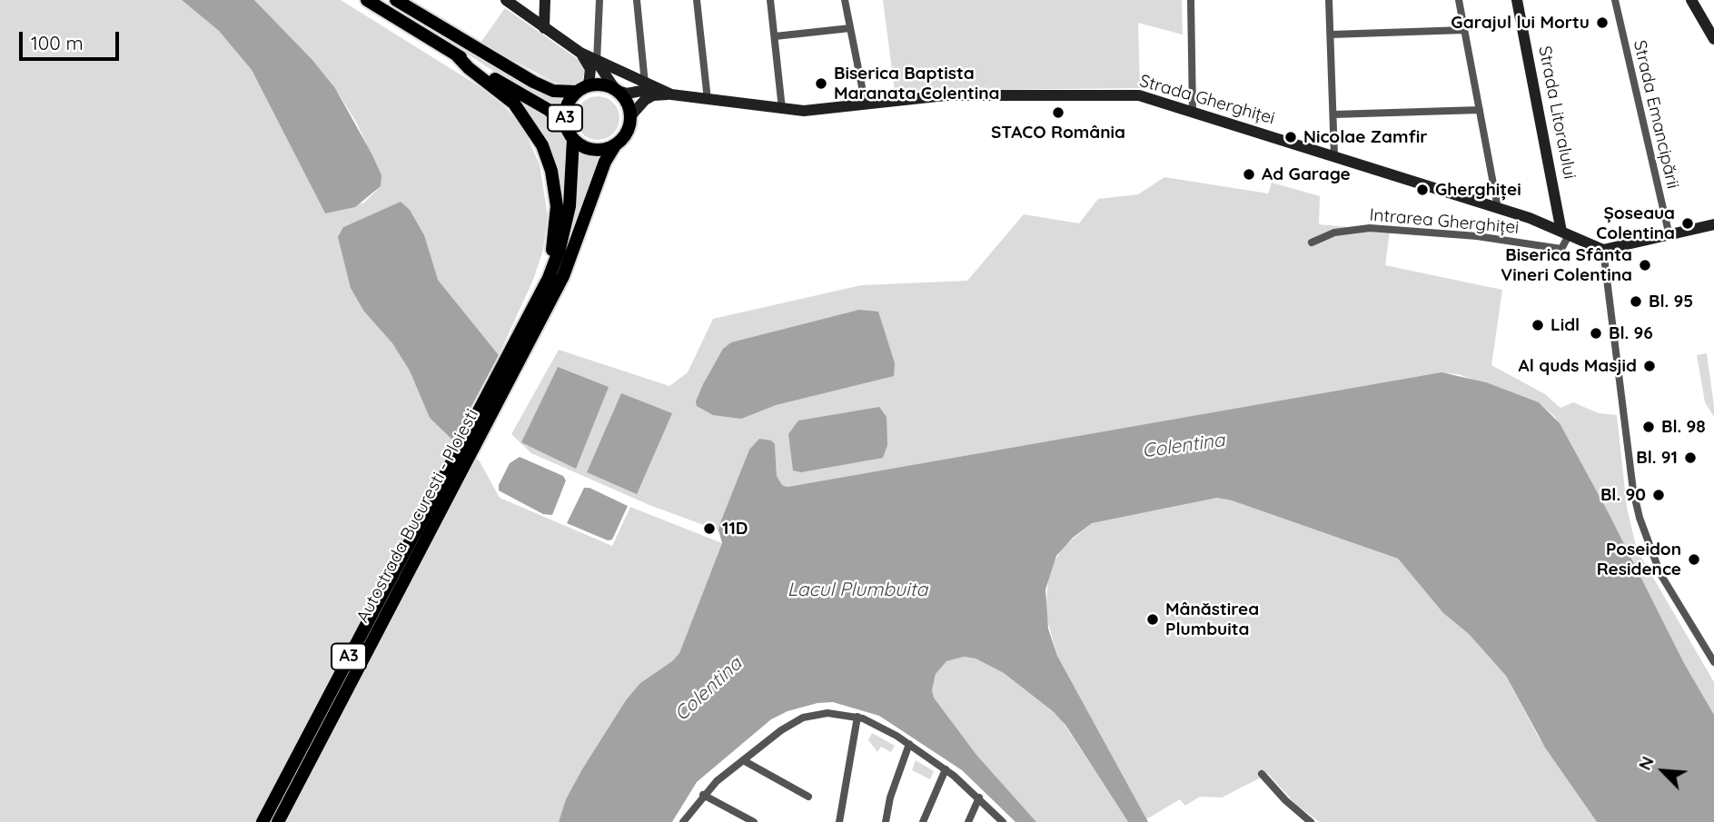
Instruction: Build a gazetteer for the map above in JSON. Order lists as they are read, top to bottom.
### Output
{
  "streets": {
    "highway": ["A3", "Autostrada Bucuresti - Ploiesti"],
    "main road": ["Strada Gherghiței", "Strada Litoralului"],
    "street": ["Strada Emancipării", "Intrarea Gherghiței"]
  },
  "crossings": [
    ["Strada Gherghiței", "Strada Litoralului"],
    ["Strada Gherghiței", "A3"],
    ["Strada Gherghiței", "Intrarea Gherghiței"],
    ["Strada Gherghiței", "Autostrada Bucuresti - Ploiesti"],
    ["Strada Litoralului", "Intrarea Gherghiței"],
    ["A3", "Autostrada Bucuresti - Ploiesti"]
  ],
  "water": ["Colentina", "Lacul Plumbuita"],
  "places": [
    "Garajul lui Mortu",
    "Biserica Baptista Maranata Colentina",
    "STACO România",
    "Nicolae Zamfir",
    "Ad Garage",
    "Gherghiței",
    "Șoseaua Colentina",
    "Biserica Sfânta Vineri Colentina",
    "Bl. 95",
    "Lidl",
    "Bl. 96",
    "Al quds Masjid",
    "Bl. 98",
    "Bl. 91",
    "Bl. 90",
    "11D",
    "Poseidon Residence",
    "Mânăstirea Plumbuita"
  ],
  "scale_bar": "100 m",
  "north": "top left"
}
